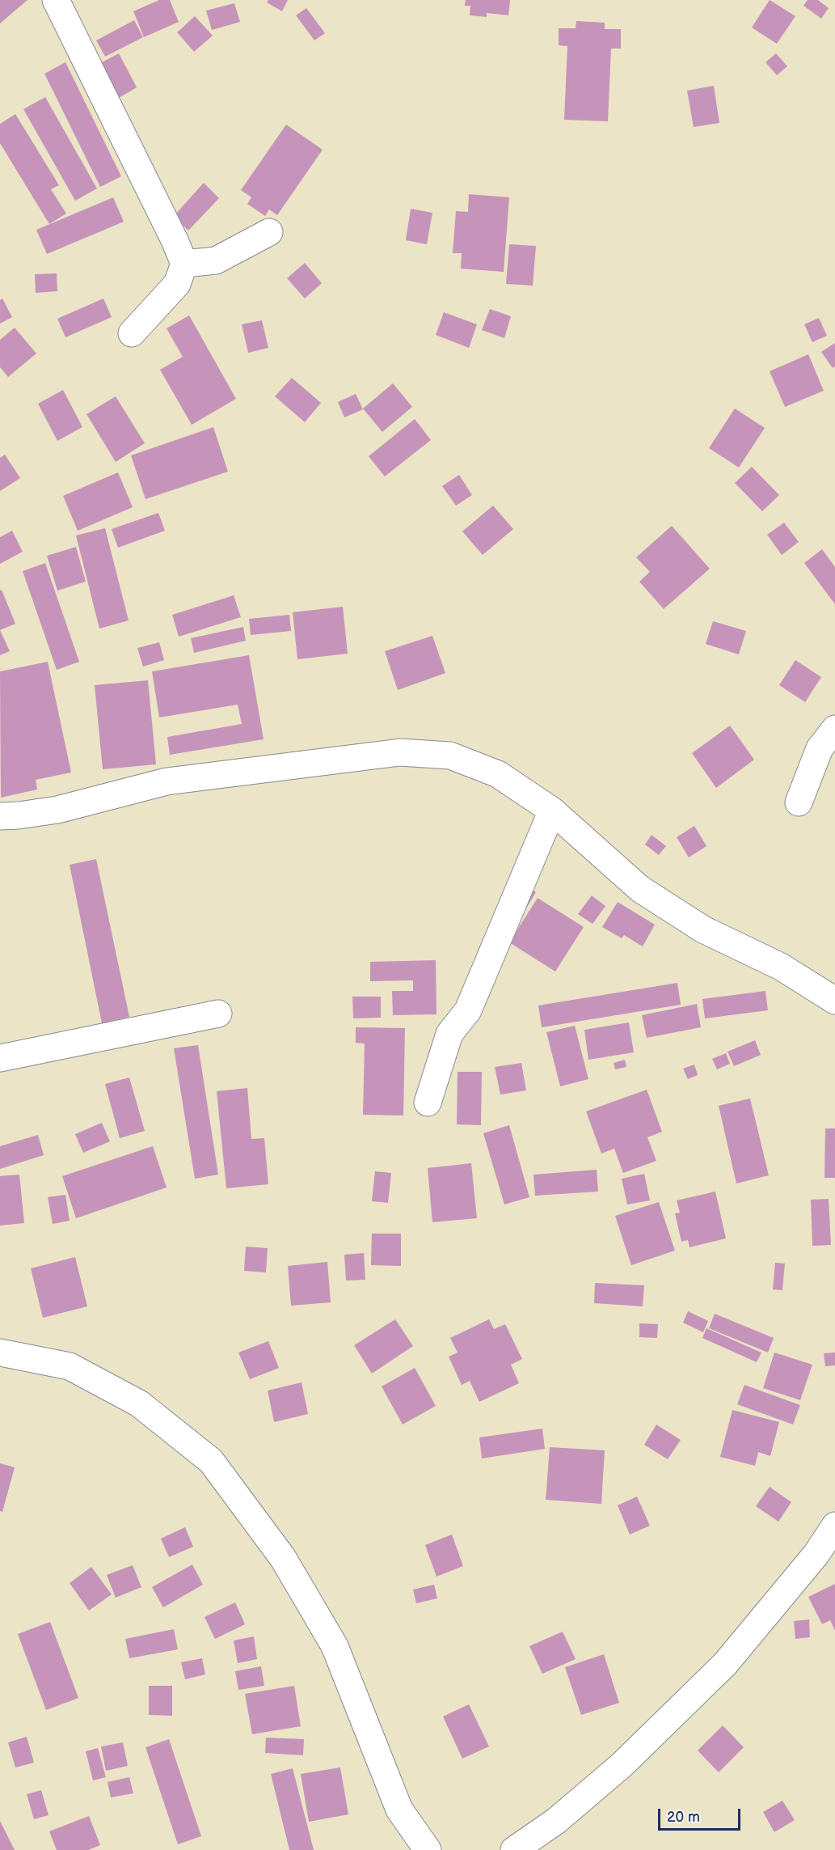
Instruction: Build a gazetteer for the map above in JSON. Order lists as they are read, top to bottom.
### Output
{
  "scale_bar": "20 m"
}
